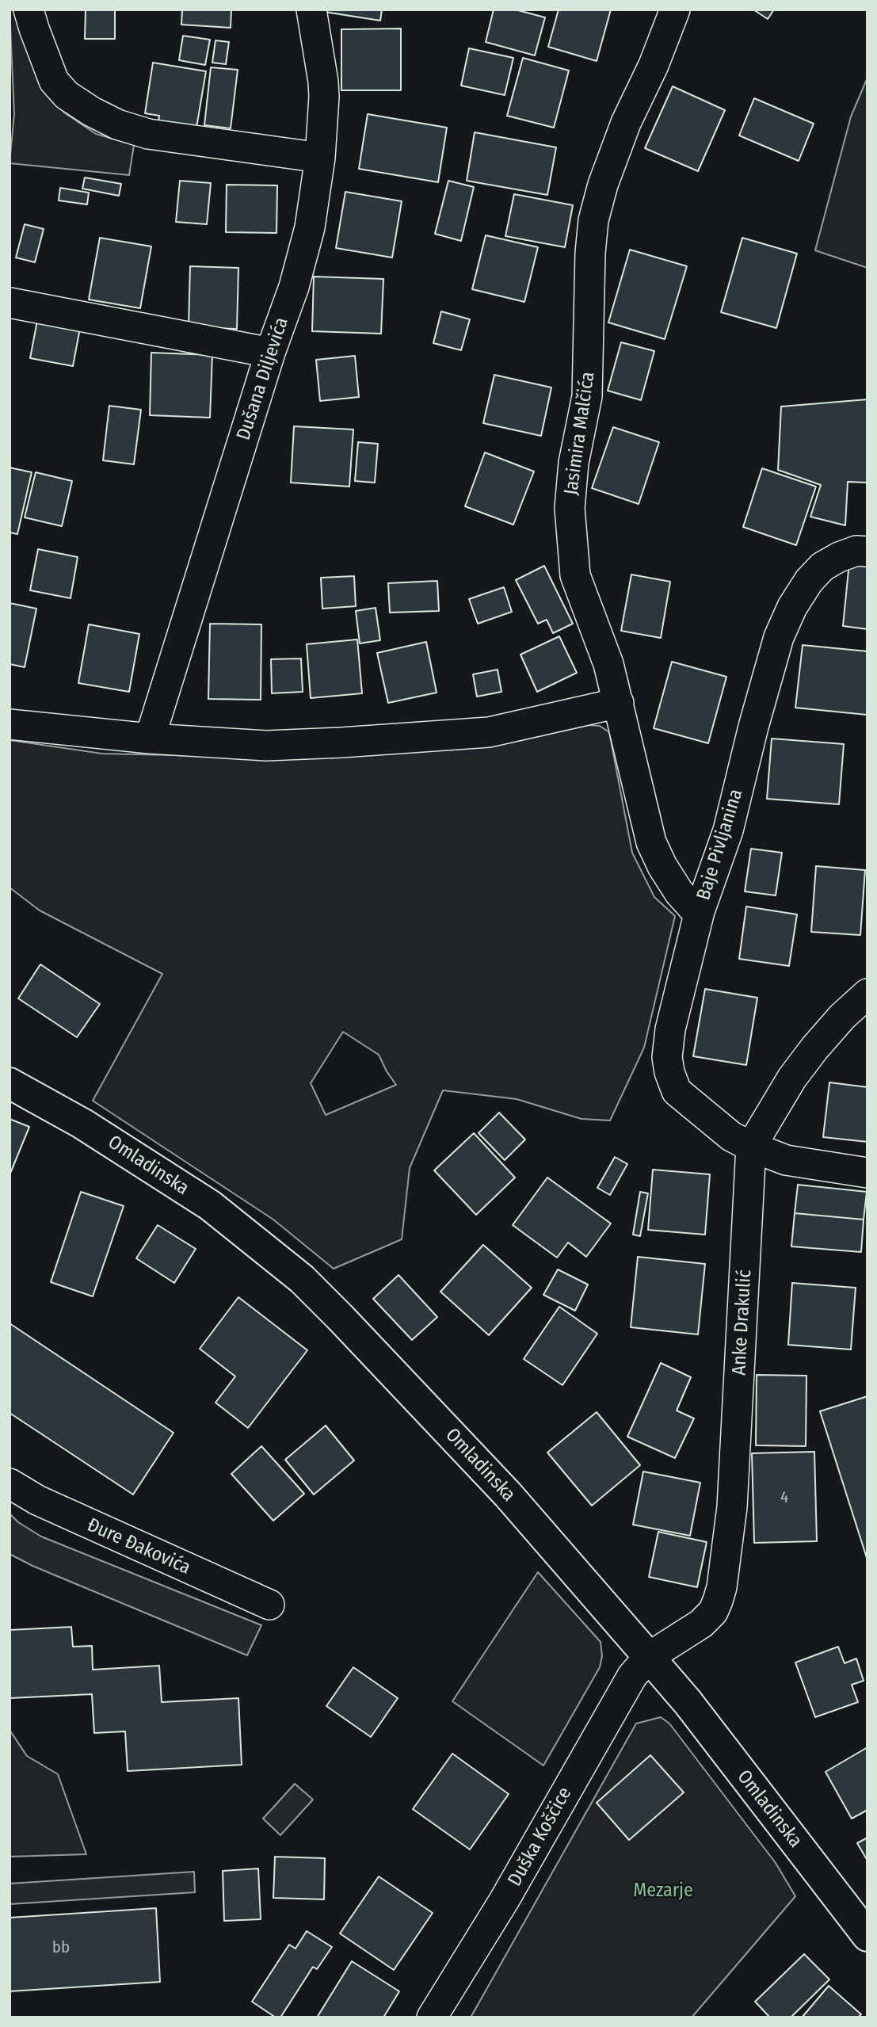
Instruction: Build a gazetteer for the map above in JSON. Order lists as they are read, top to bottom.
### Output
{
  "streets": {
    "main road": ["Omladinska"],
    "street": [
      "Dušana Diljevića",
      "Jasimira Malčića",
      "Baje Pivljanina",
      "Anke Drakulić",
      "Đure Đakovića",
      "Duška Koščice"
    ]
  },
  "crossings": [
    ["Jasimira Malčića", "Baje Pivljanina"],
    ["Baje Pivljanina", "Anke Drakulić"],
    ["Omladinska", "Anke Drakulić"],
    ["Omladinska", "Duška Koščice"],
    ["Anke Drakulić", "Duška Koščice"]
  ],
  "parks": ["Mezarje"],
  "house_numbers": ["4", "bb"]
}
